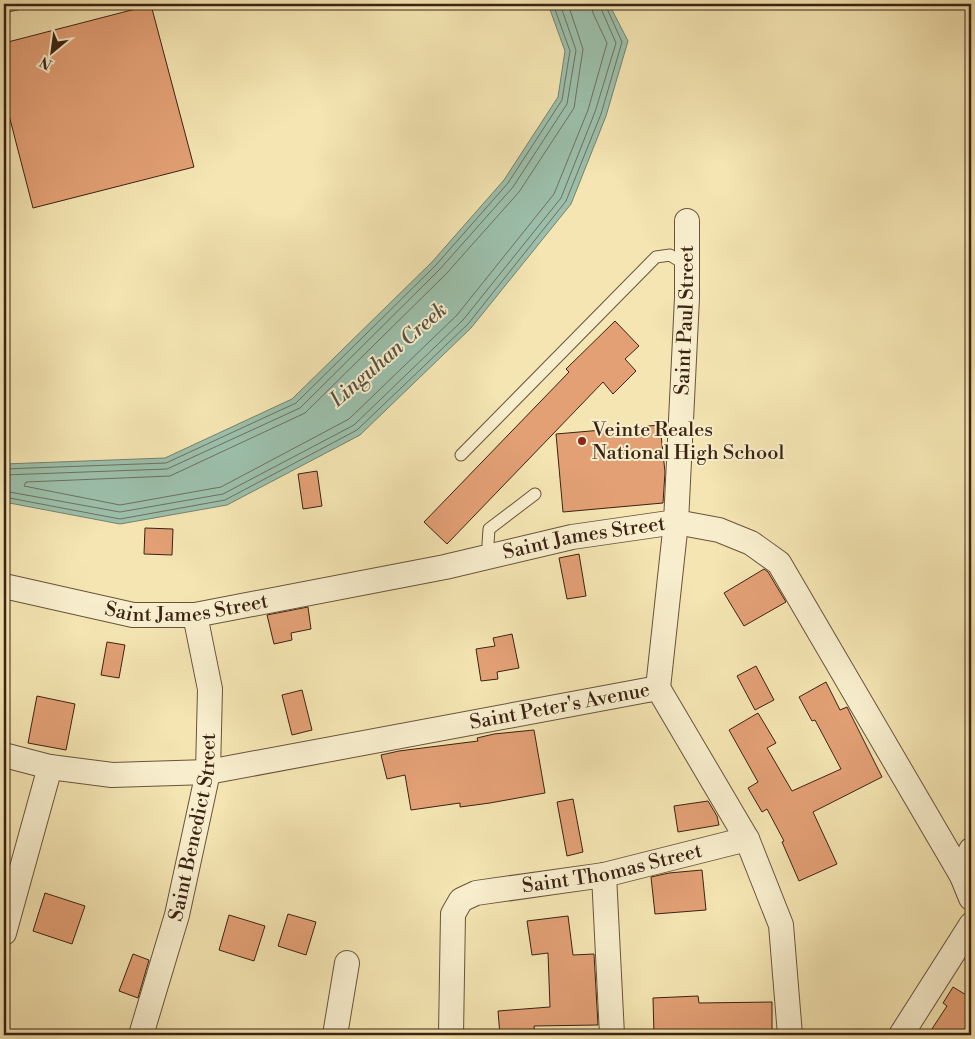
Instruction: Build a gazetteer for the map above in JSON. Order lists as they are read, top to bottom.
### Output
{
  "streets": {
    "street": [
      "Saint Paul Street",
      "Saint James Street",
      "Saint Peter's Avenue",
      "Saint Benedict Street",
      "Saint Thomas Street"
    ]
  },
  "crossings": [
    ["Saint Paul Street", "Saint James Street"],
    ["Saint Paul Street", "Saint Peter's Avenue"],
    ["Saint James Street", "Saint Benedict Street"],
    ["Saint Peter's Avenue", "Saint Benedict Street"],
    ["Saint Peter's Avenue", "Saint Thomas Street"]
  ],
  "water": ["Linguhan Creek"],
  "places": ["Veinte Reales National High School"],
  "north": "bottom left"
}
